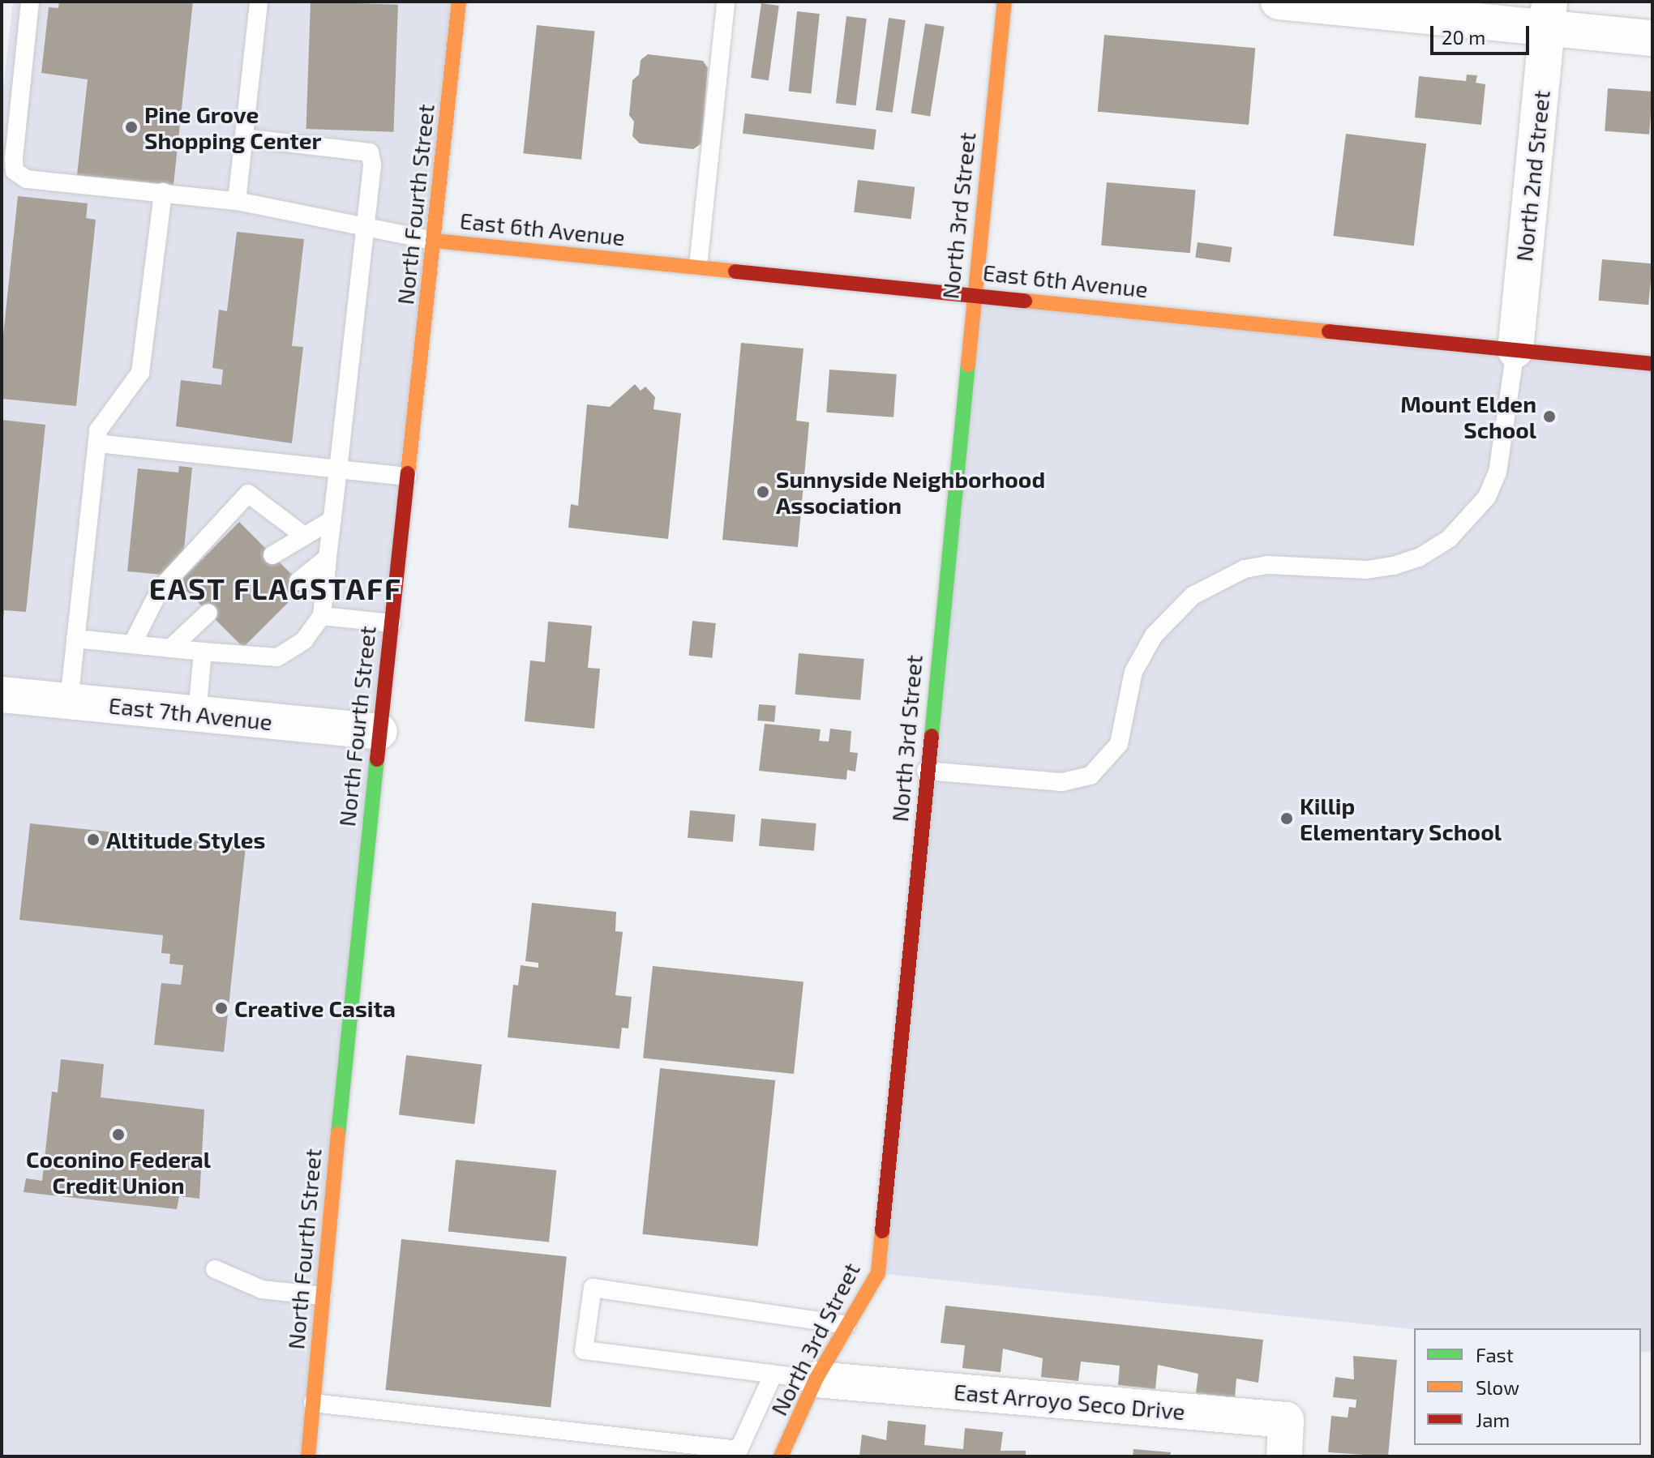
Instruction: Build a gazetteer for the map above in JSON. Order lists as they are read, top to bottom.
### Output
{
  "streets": {
    "street": [
      "North 2nd Street",
      "North Fourth Street",
      "North 3rd Street",
      "East 6th Avenue",
      "East 7th Avenue",
      "East Arroyo Seco Drive"
    ]
  },
  "crossings": [
    ["North 2nd Street", "East 6th Avenue"],
    ["North Fourth Street", "East 6th Avenue"],
    ["North Fourth Street", "East 7th Avenue"],
    ["North 3rd Street", "East 6th Avenue"],
    ["North 3rd Street", "East Arroyo Seco Drive"]
  ],
  "districts": ["EAST FLAGSTAFF"],
  "places": [
    "Pine Grove Shopping Center",
    "Mount Elden School",
    "Sunnyside Neighborhood Association",
    "Killip Elementary School",
    "Altitude Styles",
    "Creative Casita",
    "Coconino Federal Credit Union"
  ],
  "legend": ["Fast", "Slow", "Jam"],
  "scale_bar": "20 m"
}
